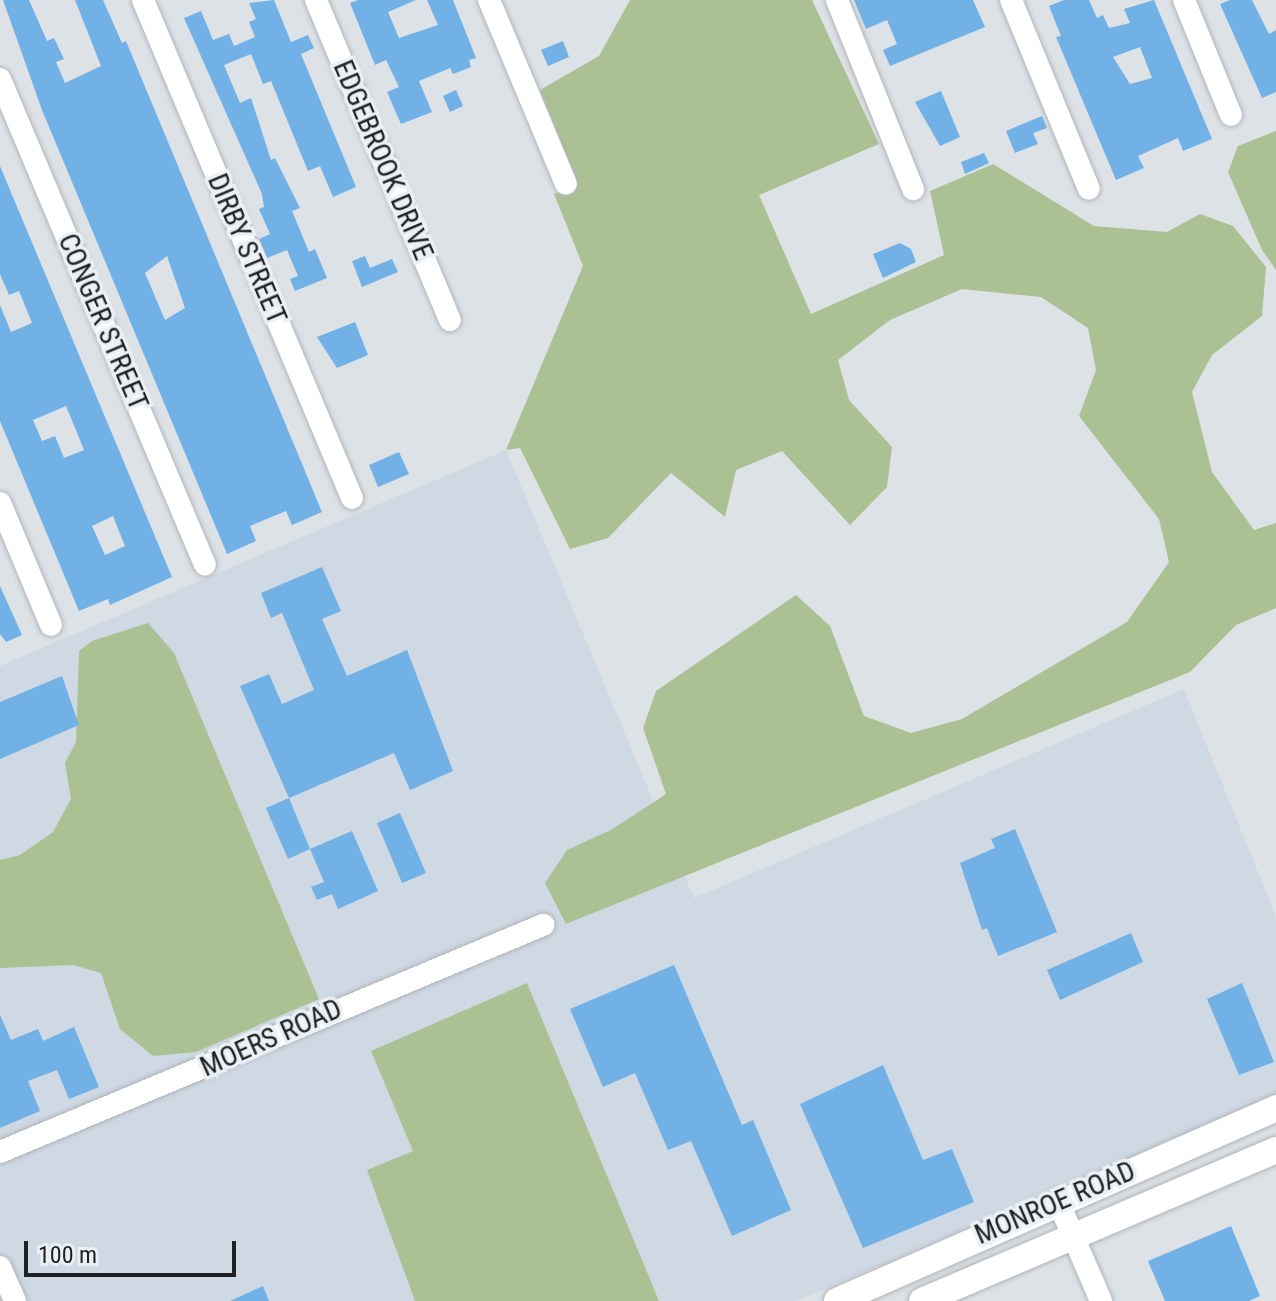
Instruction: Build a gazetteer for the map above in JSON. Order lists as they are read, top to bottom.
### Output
{
  "streets": {
    "main road": ["MONROE ROAD"],
    "street": [
      "EDGEBROOK DRIVE",
      "DIRBY STREET",
      "CONGER STREET",
      "MOERS ROAD"
    ]
  },
  "scale_bar": "100 m"
}
